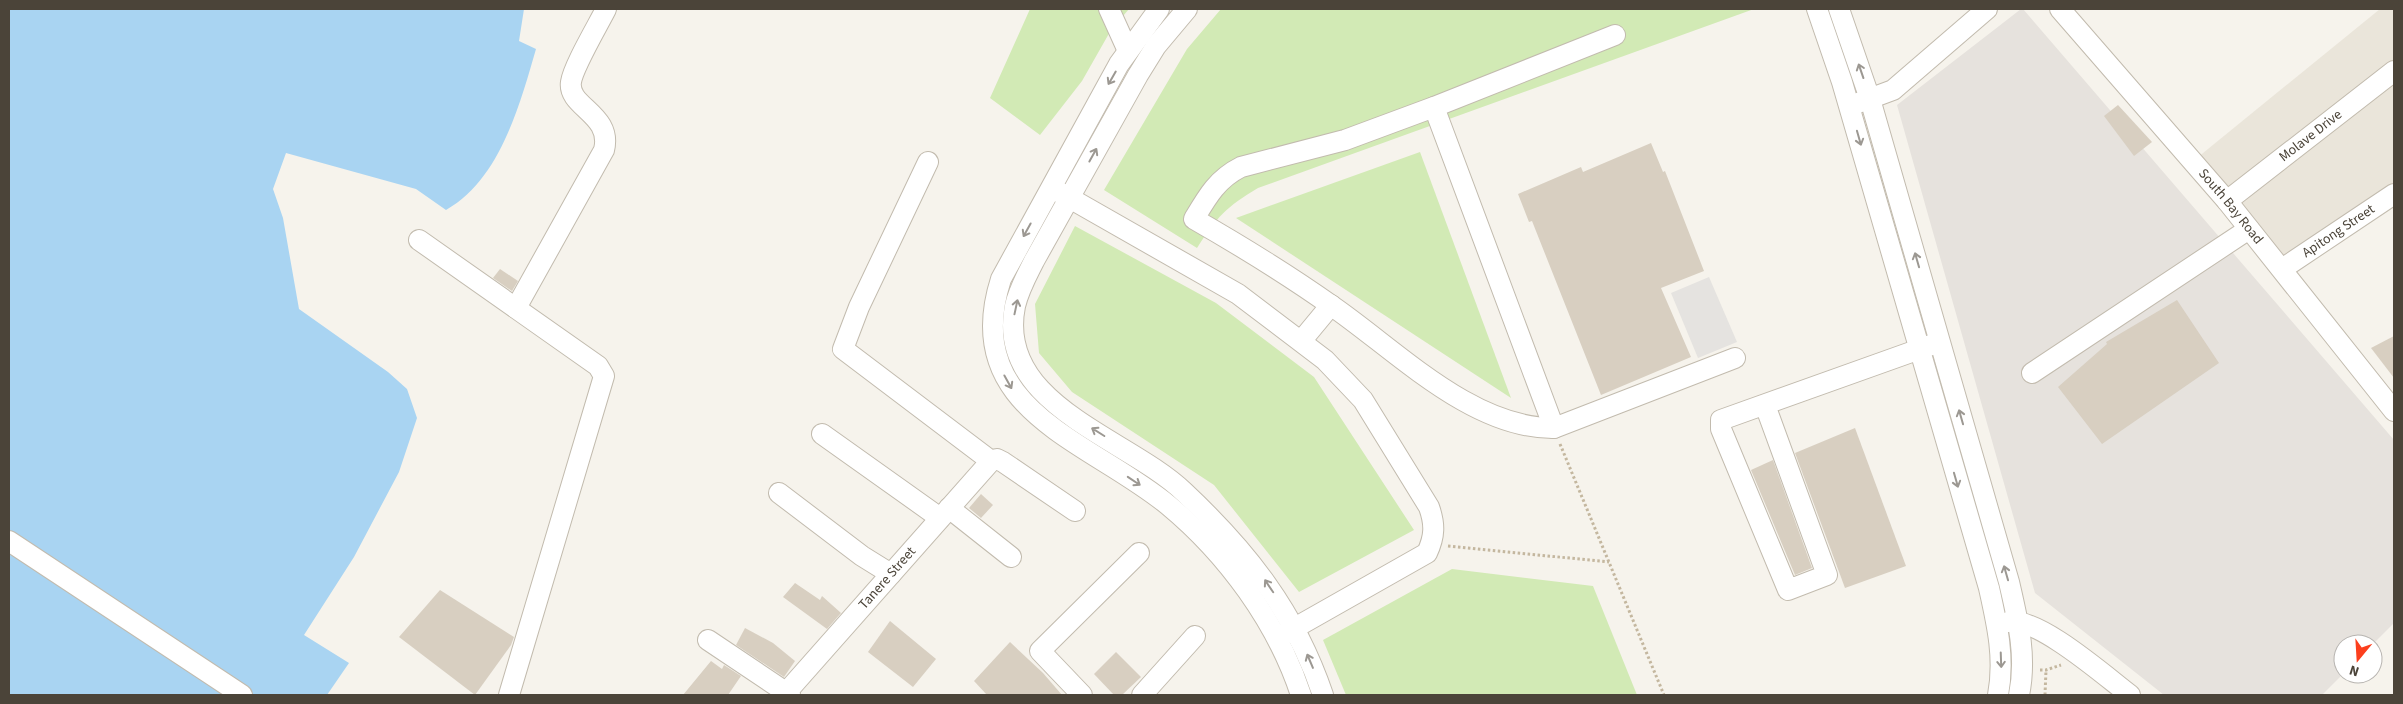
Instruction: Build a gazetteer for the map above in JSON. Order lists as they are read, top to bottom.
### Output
{
  "streets": {
    "street": [
      "Molave Drive",
      "South Bay Road",
      "Apitong Street",
      "Tanere Street"
    ]
  },
  "crossings": [
    ["Molave Drive", "South Bay Road"],
    ["South Bay Road", "Apitong Street"]
  ],
  "north": "bottom"
}
